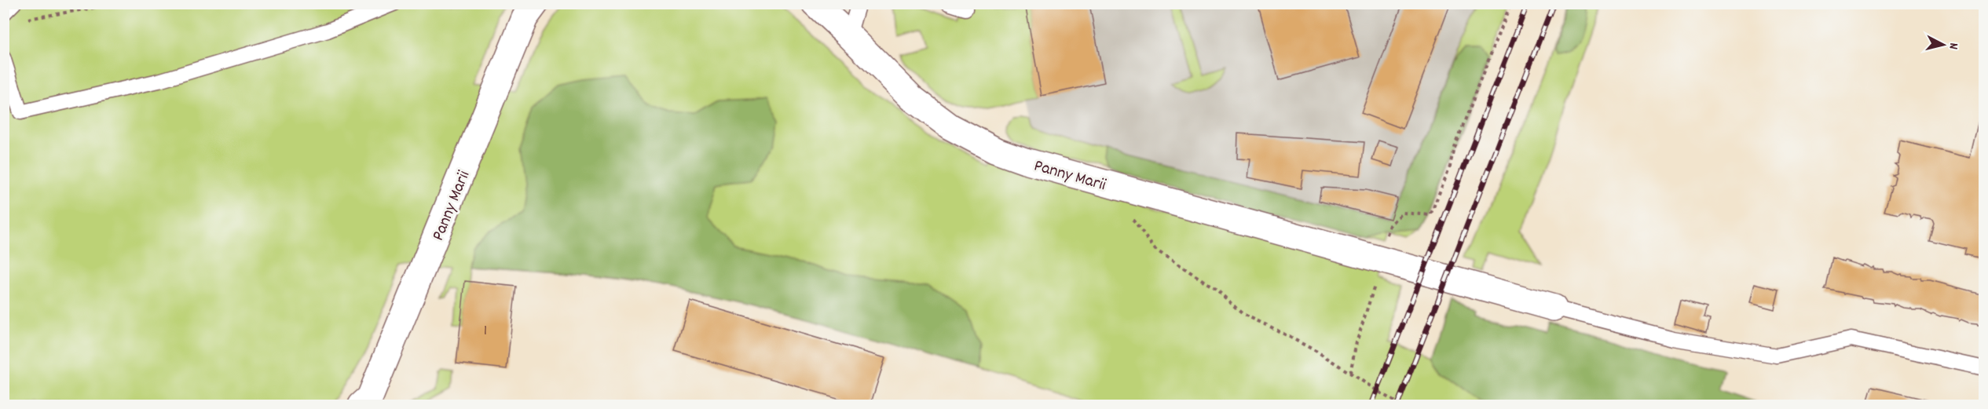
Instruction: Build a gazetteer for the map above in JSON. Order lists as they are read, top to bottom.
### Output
{
  "streets": {
    "street": ["Panny Marii"]
  },
  "house_numbers": ["1"],
  "north": "right"
}
